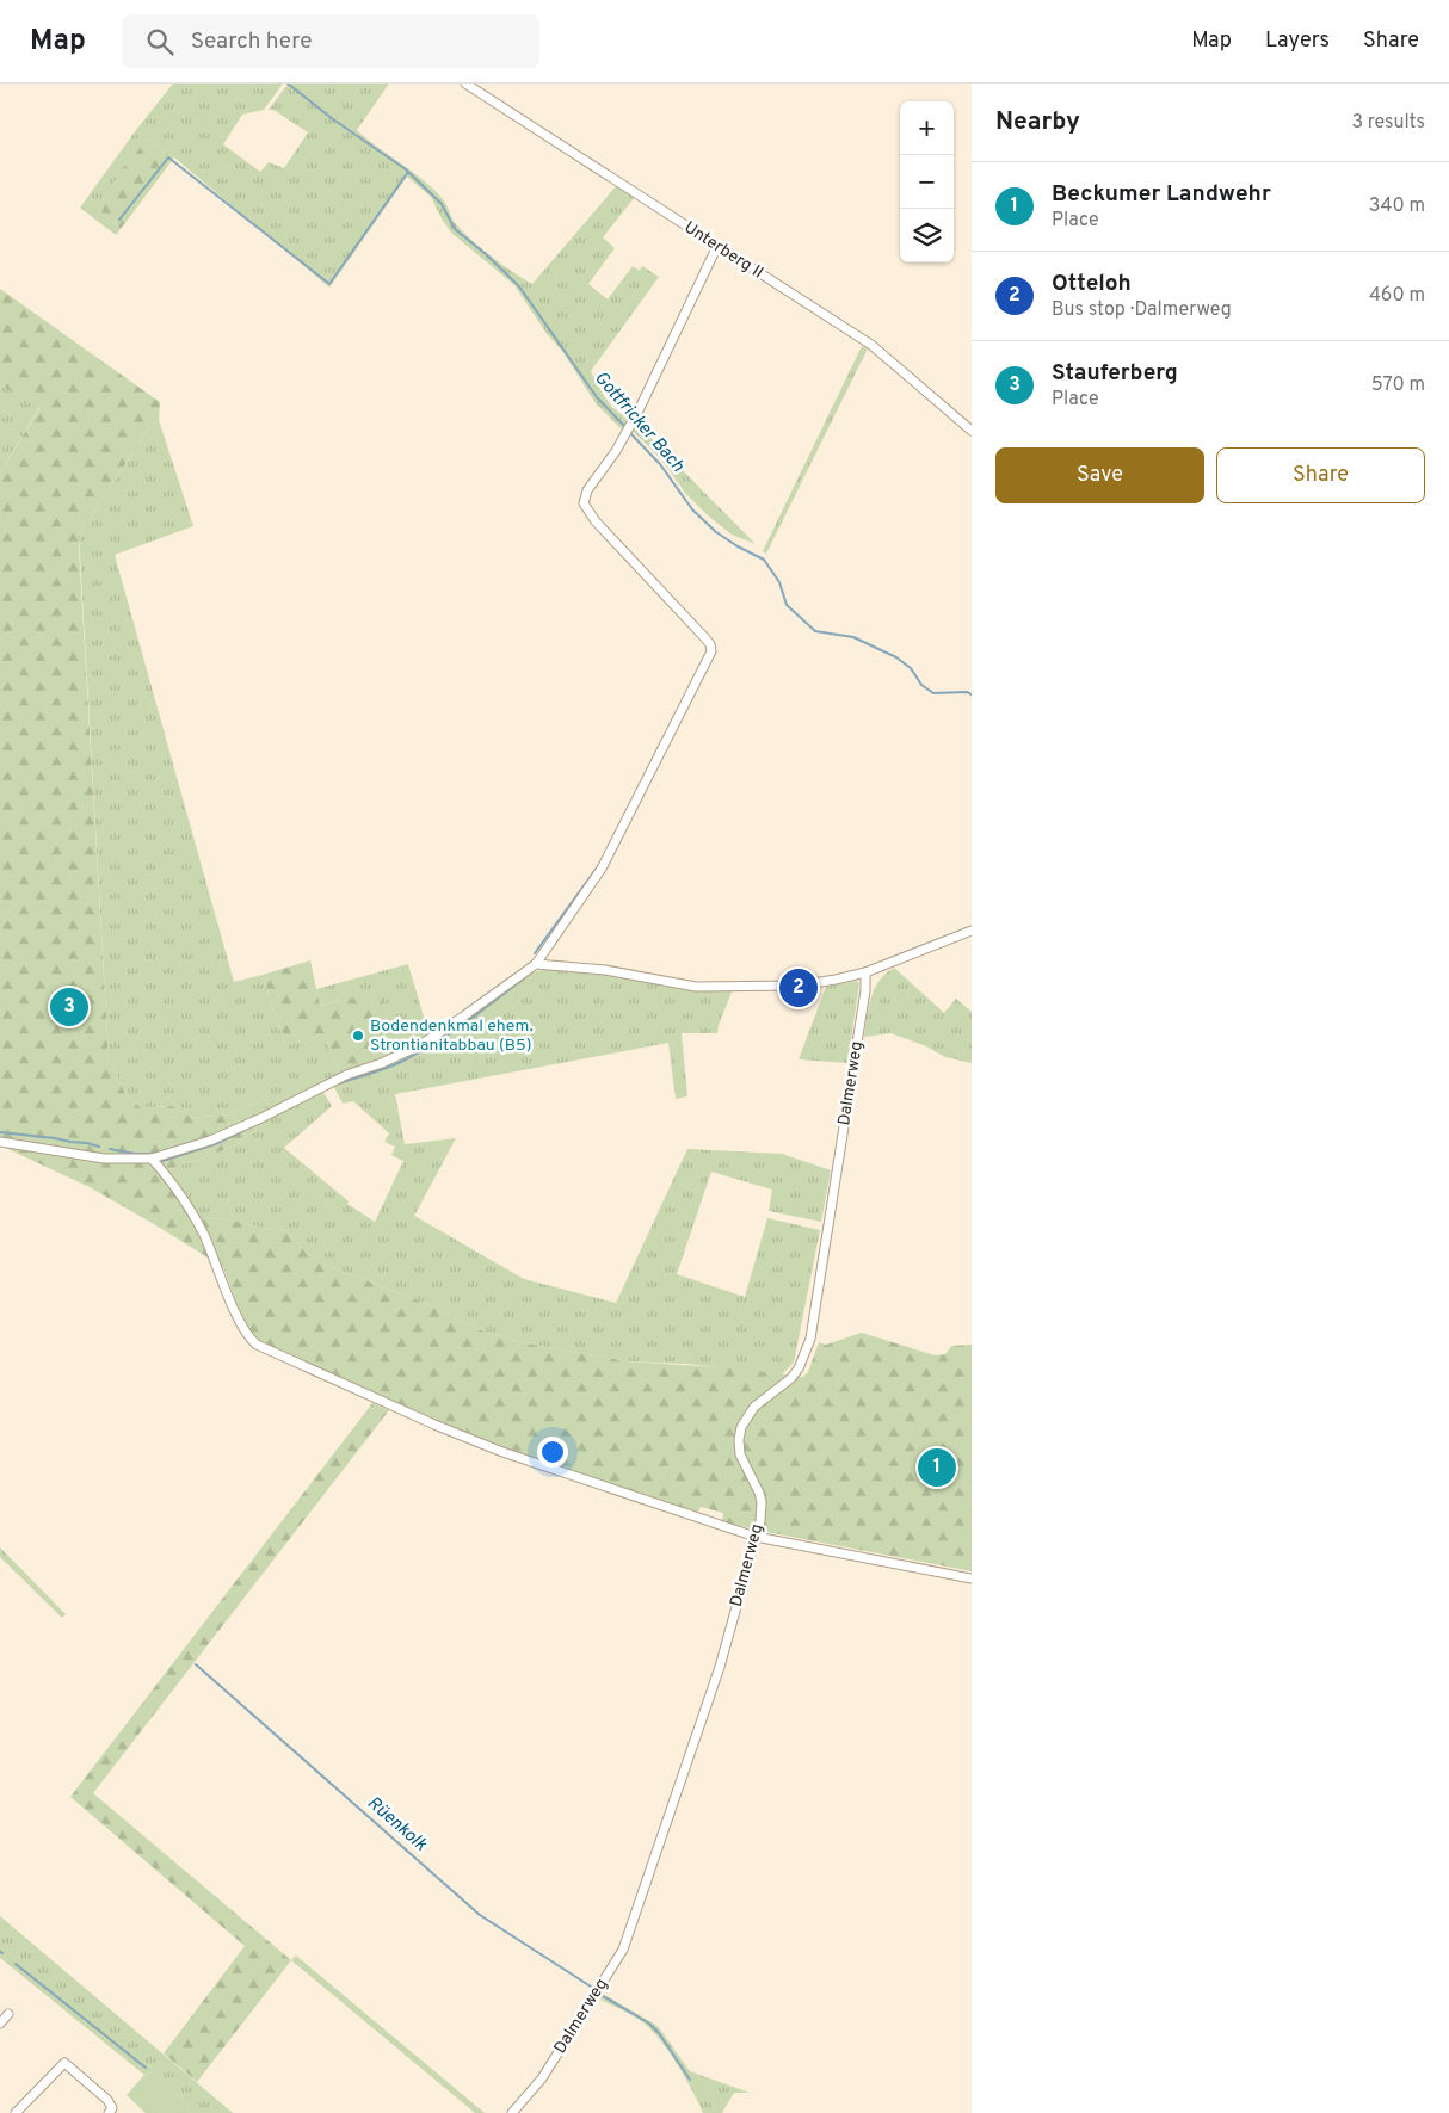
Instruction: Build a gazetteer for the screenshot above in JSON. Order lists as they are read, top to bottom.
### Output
{
  "streets": {
    "street": ["Unterberg II", "Dalmerweg"]
  },
  "water": ["Gottfricker Bach", "Rüenkolk"],
  "places": ["Bodendenkmal ehem. Strontianitabbau (B5)"],
  "page": {
    "header": "Map",
    "search": "Search here",
    "nav": ["Map", "Layers", "Share"],
    "heading": ["Nearby", "3 results"],
    "map_buttons": ["+", "−"],
    "list": [
      {
        "mark": "1",
        "name": "Beckumer Landwehr",
        "note": "Place",
        "value": "340 m"
      },
      {
        "mark": "2",
        "name": "Otteloh",
        "note": "Bus stop · Dalmerweg",
        "value": "460 m"
      },
      {
        "mark": "3",
        "name": "Stauferberg",
        "note": "Place",
        "value": "570 m"
      }
    ],
    "buttons": ["Save", "Share"],
    "pins": ["2", "3", "1"]
  }
}
